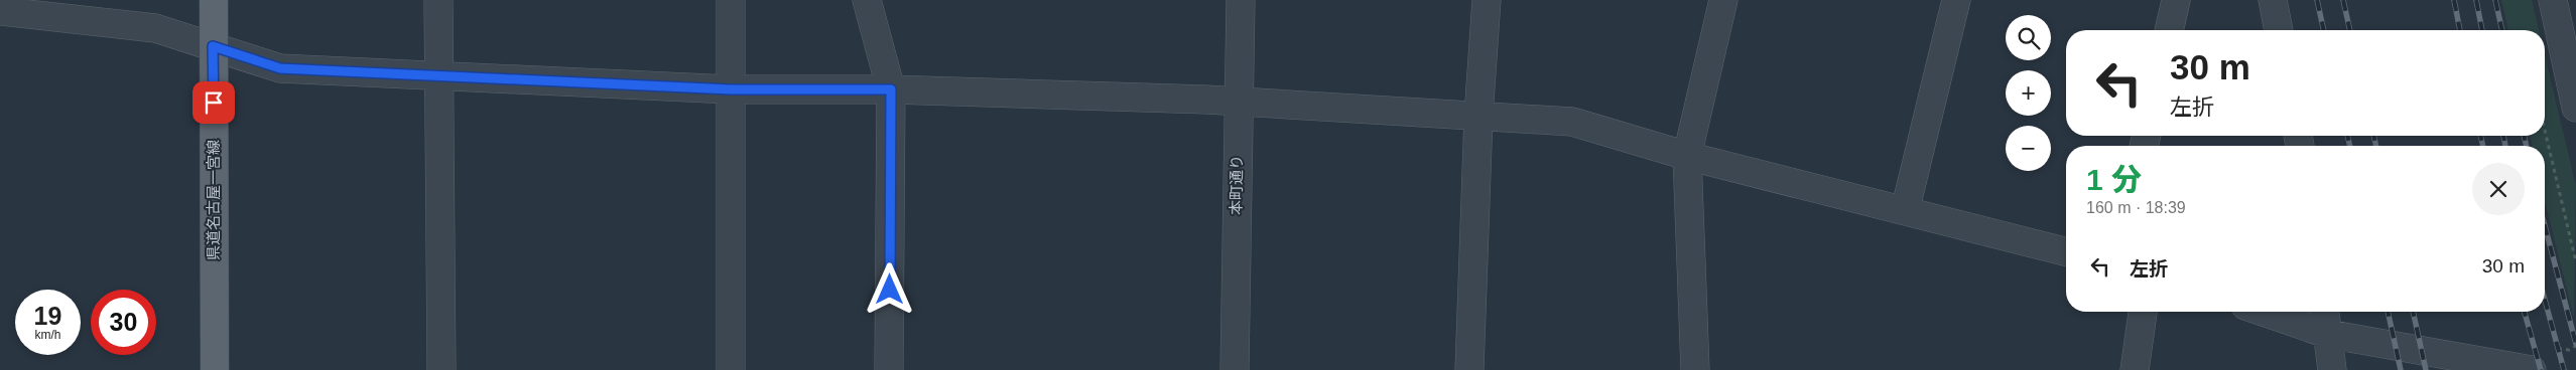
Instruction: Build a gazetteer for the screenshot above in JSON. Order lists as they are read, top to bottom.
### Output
{
  "streets": {
    "main road": ["県道名古屋一宮線"],
    "street": ["本町通り"]
  },
  "page": {
    "map_buttons": ["+", "−"],
    "turn": ["30 m", "左折"],
    "heading": ["1 分", "160 m · 18:39"],
    "list": [
      {
        "name": "左折",
        "value": "30 m"
      }
    ],
    "speed": "19 km/h",
    "limit": "30"
  }
}
